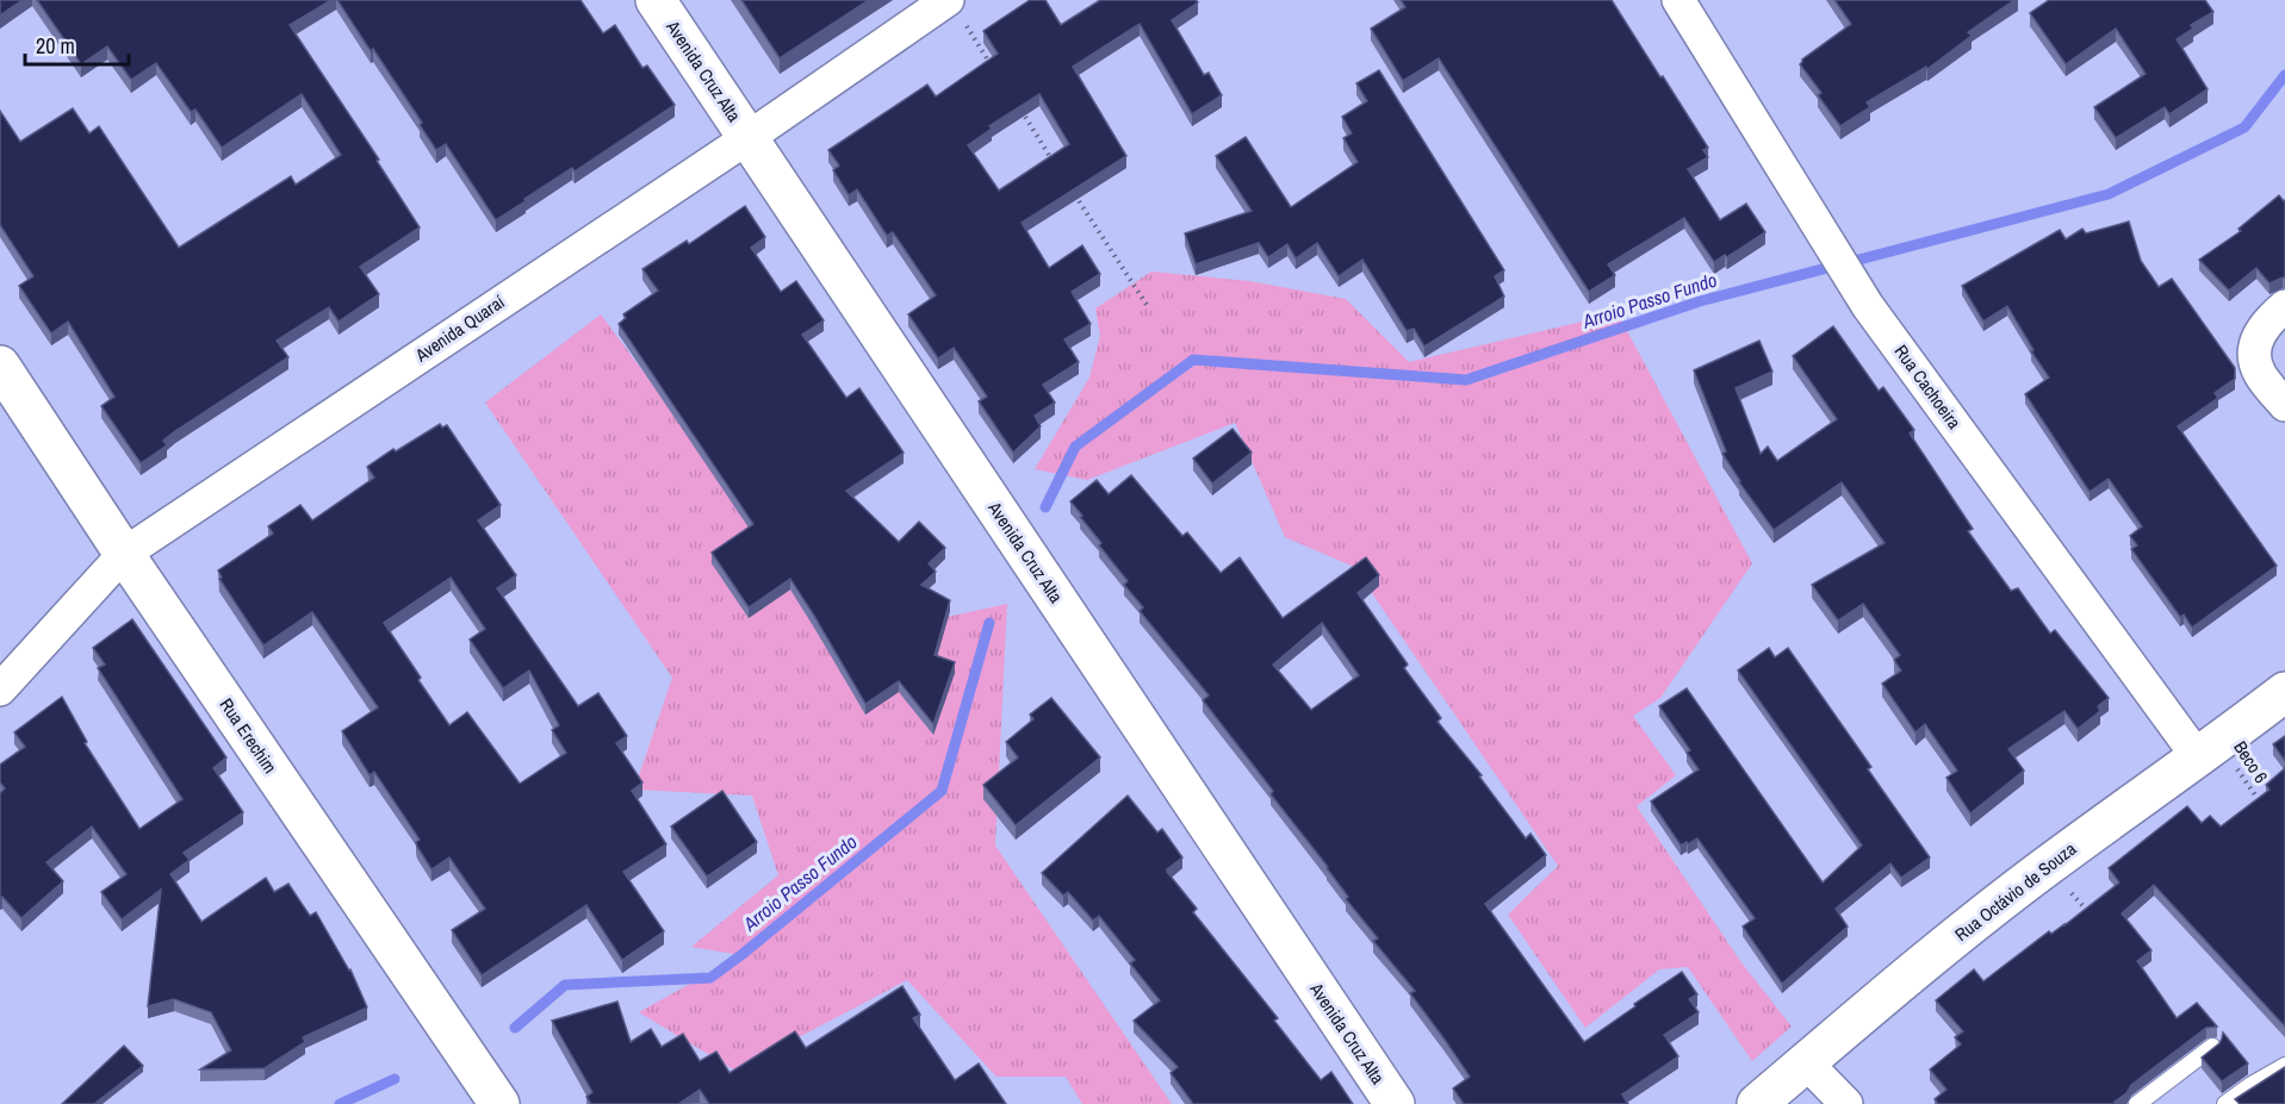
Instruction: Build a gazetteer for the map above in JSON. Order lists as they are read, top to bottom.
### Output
{
  "streets": {
    "street": [
      "Avenida Cruz Alta",
      "Avenida Quaraí",
      "Rua Cachoeira",
      "Rua Erechim",
      "Rua Octávio de Souza"
    ],
    "path": ["Beco 6"]
  },
  "crossings": [
    ["Avenida Cruz Alta", "Avenida Quaraí"],
    ["Avenida Quaraí", "Rua Erechim"],
    ["Rua Cachoeira", "Beco 6"],
    ["Rua Cachoeira", "Rua Octávio de Souza"],
    ["Beco 6", "Rua Octávio de Souza"]
  ],
  "water": ["Arroio Passo Fundo"],
  "scale_bar": "20 m"
}
